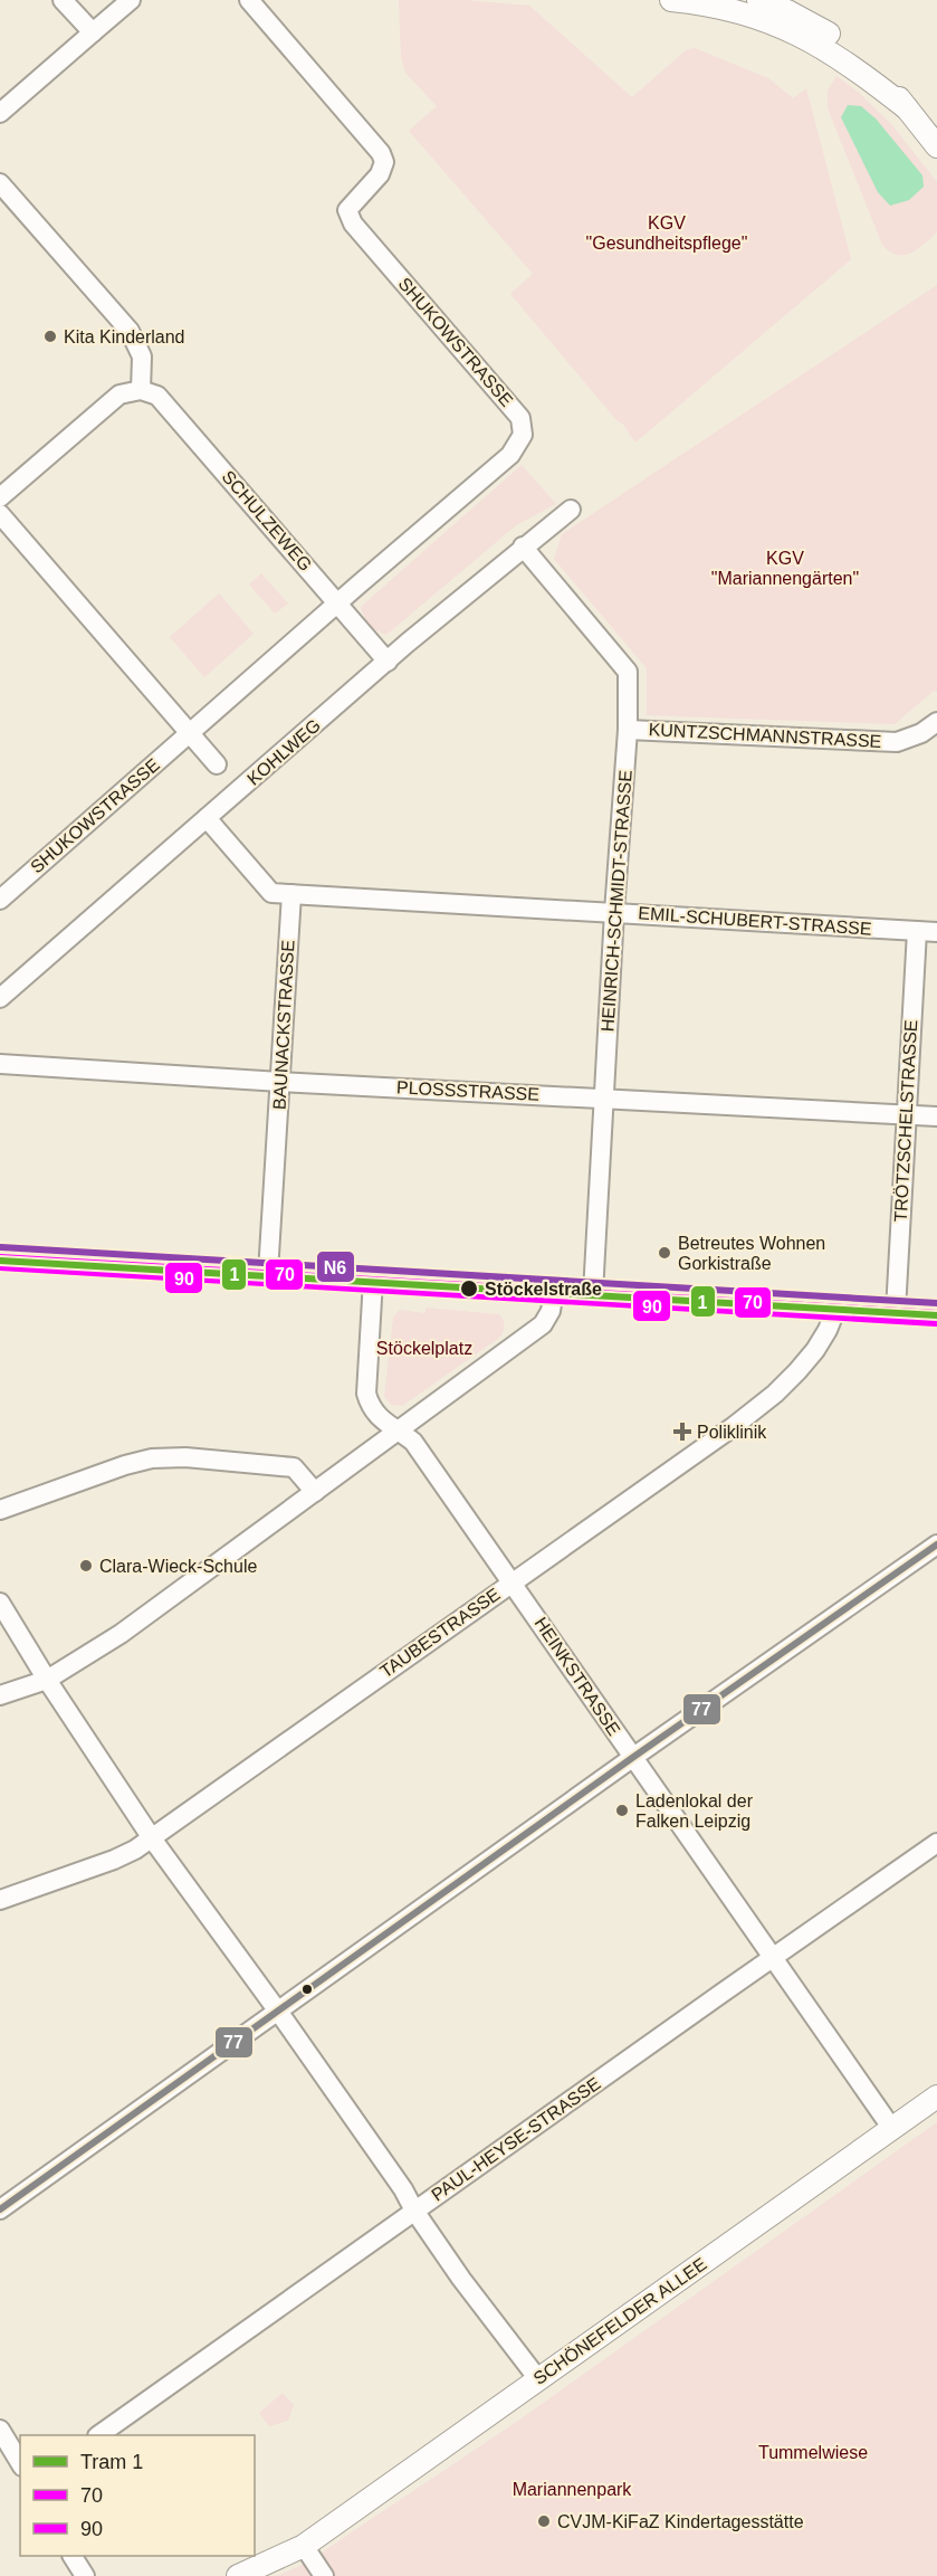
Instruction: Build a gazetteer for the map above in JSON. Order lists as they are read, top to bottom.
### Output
{
  "streets": {
    "main road": ["SCHÖNEFELDER ALLEE"],
    "street": [
      "SHUKOWSTRASSE",
      "SCHULZEWEG",
      "KUNTZSCHMANNSTRASSE",
      "KOHLWEG",
      "HEINRICH-SCHMIDT-STRASSE",
      "EMIL-SCHUBERT-STRASSE",
      "BAUNACKSTRASSE",
      "PLOSSSTRASSE",
      "TRÖTZSCHELSTRASSE",
      "TAUBESTRASSE",
      "HEINKSTRASSE",
      "PAUL-HEYSE-STRASSE"
    ]
  },
  "crossings": [
    ["SHUKOWSTRASSE", "SCHULZEWEG"],
    ["SCHULZEWEG", "KOHLWEG"],
    ["KUNTZSCHMANNSTRASSE", "HEINRICH-SCHMIDT-STRASSE"],
    ["KOHLWEG", "HEINRICH-SCHMIDT-STRASSE"],
    ["HEINRICH-SCHMIDT-STRASSE", "EMIL-SCHUBERT-STRASSE"],
    ["HEINRICH-SCHMIDT-STRASSE", "PLOSSSTRASSE"],
    ["EMIL-SCHUBERT-STRASSE", "BAUNACKSTRASSE"],
    ["EMIL-SCHUBERT-STRASSE", "TRÖTZSCHELSTRASSE"],
    ["BAUNACKSTRASSE", "PLOSSSTRASSE"],
    ["PLOSSSTRASSE", "TRÖTZSCHELSTRASSE"],
    ["TAUBESTRASSE", "HEINKSTRASSE"],
    ["HEINKSTRASSE", "PAUL-HEYSE-STRASSE"],
    ["HEINKSTRASSE", "SCHÖNEFELDER ALLEE"]
  ],
  "parks": [
    "KGV \"Gesundheitspflege\"",
    "KGV \"Mariannengärten\"",
    "Stöckelplatz",
    "Tummelwiese",
    "Mariannenpark"
  ],
  "places": {
    "other": [
      "Kita Kinderland",
      "Betreutes Wohnen Gorkistraße",
      "Stöckelstraße",
      "Clara-Wieck-Schule",
      "Ladenlokal der Falken Leipzig",
      "CVJM-KiFaZ Kindertagesstätte"
    ],
    "health": ["Poliklinik"]
  },
  "lines": [
    "transit line N6",
    "transit line 70",
    "tram line 1",
    "transit line 90",
    "transit line 77"
  ],
  "legend": ["Tram 1", "70", "90"]
}
